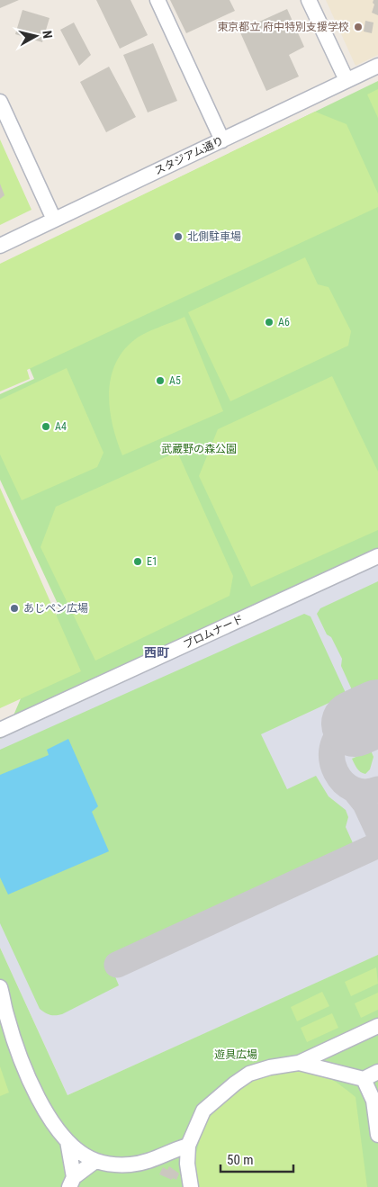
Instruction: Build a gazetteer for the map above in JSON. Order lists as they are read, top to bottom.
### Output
{
  "streets": {
    "street": ["スタジアム通り", "プロムナード"]
  },
  "districts": ["西町"],
  "parks": ["武蔵野の森公園", "遊具広場"],
  "places": [
    "東京都立 府中特別支援学校",
    "北側駐車場",
    "A6",
    "A5",
    "A4",
    "E1",
    "あじペン広場"
  ],
  "scale_bar": "50 m",
  "north": "right"
}
